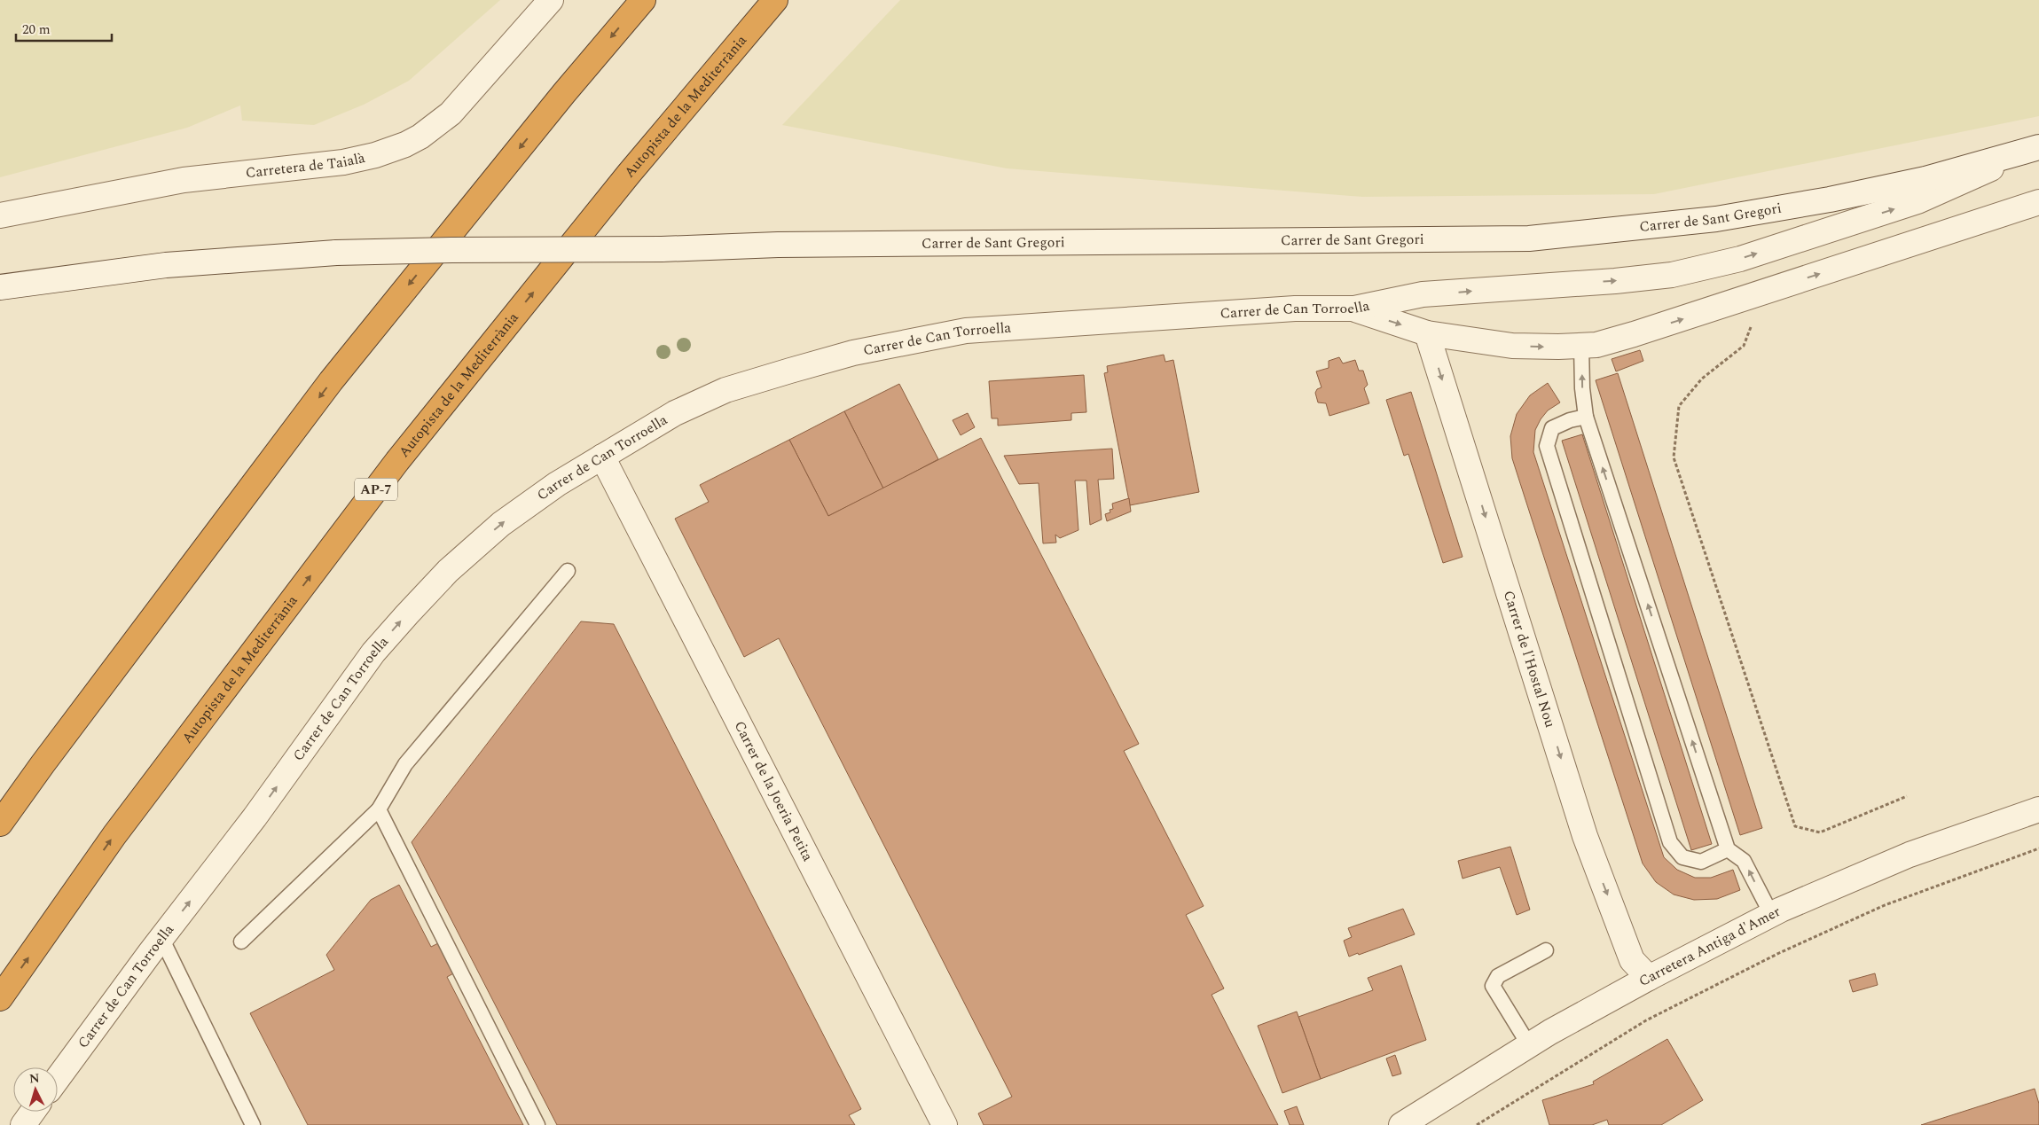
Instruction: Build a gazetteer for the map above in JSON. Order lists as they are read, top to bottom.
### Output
{
  "streets": {
    "highway": ["Autopista de la Mediterrània", "AP-7"],
    "street": [
      "Carretera de Taialà",
      "Carrer de Sant Gregori",
      "Carrer de Can Torroella",
      "Carrer de l'Hostal Nou",
      "Carrer de la Joeria Petita",
      "Carretera Antiga d'Amer"
    ]
  },
  "crossings": [
    ["Carrer de Sant Gregori", "Carrer de Can Torroella"],
    ["Carrer de Can Torroella", "Carrer de la Joeria Petita"],
    ["Carrer de l'Hostal Nou", "Carretera Antiga d'Amer"]
  ],
  "one_way": ["Carrer de Can Torroella", "Carrer de l'Hostal Nou"],
  "scale_bar": "20 m",
  "north": "top"
}
